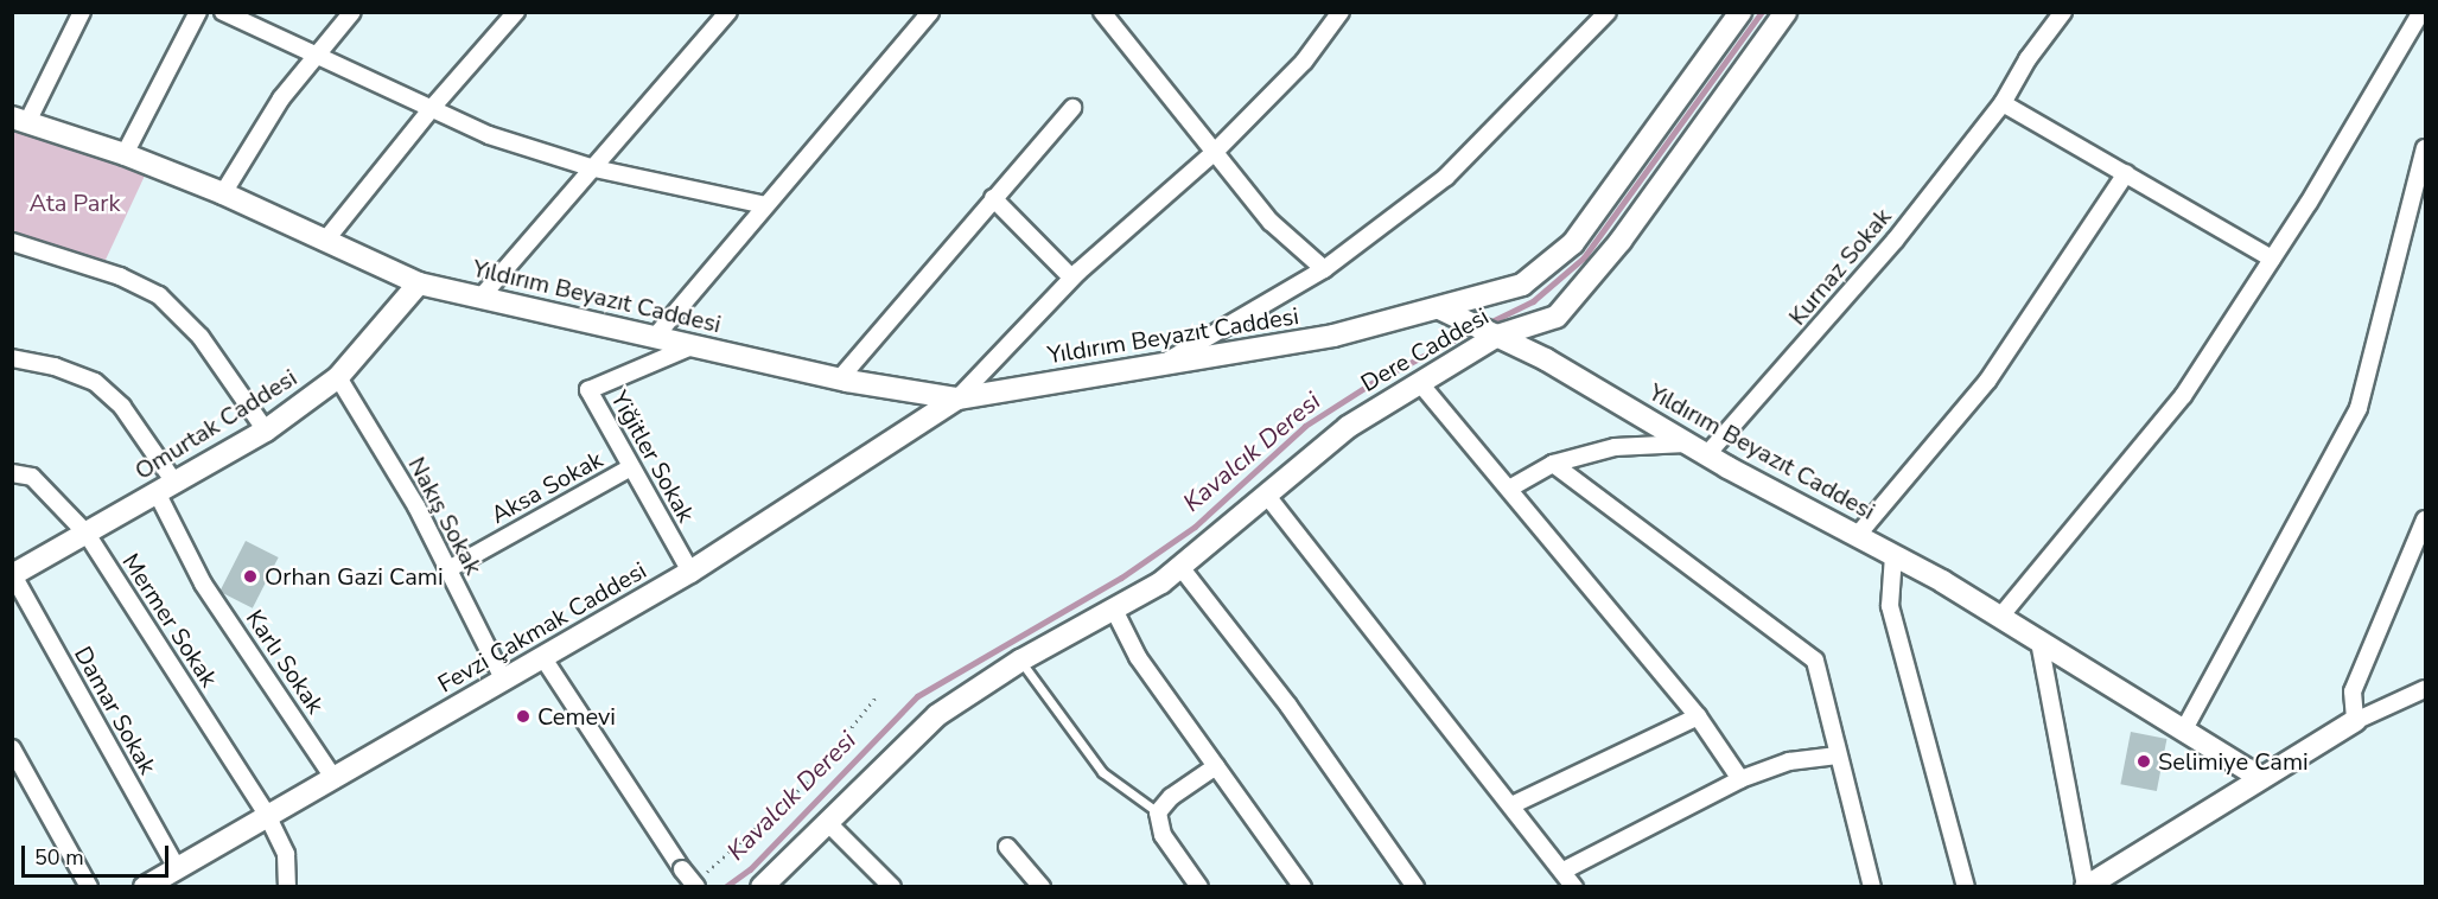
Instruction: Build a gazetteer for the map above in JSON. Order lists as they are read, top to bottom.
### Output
{
  "streets": {
    "street": [
      "Kurnaz Sokak",
      "Yıldırım Beyazıt Caddesi",
      "Dere Caddesi",
      "Omurtak Caddesi",
      "Yiğitler Sokak",
      "Aksa Sokak",
      "Nakış Sokak",
      "Mermer Sokak",
      "Fevzi Çakmak Caddesi",
      "Karlı Sokak",
      "Damar Sokak"
    ]
  },
  "crossings": [
    ["Kurnaz Sokak", "Yıldırım Beyazıt Caddesi"],
    ["Yıldırım Beyazıt Caddesi", "Dere Caddesi"],
    ["Yıldırım Beyazıt Caddesi", "Omurtak Caddesi"],
    ["Yıldırım Beyazıt Caddesi", "Yiğitler Sokak"],
    ["Yıldırım Beyazıt Caddesi", "Fevzi Çakmak Caddesi"],
    ["Omurtak Caddesi", "Nakış Sokak"],
    ["Omurtak Caddesi", "Mermer Sokak"],
    ["Omurtak Caddesi", "Karlı Sokak"],
    ["Omurtak Caddesi", "Damar Sokak"],
    ["Yiğitler Sokak", "Aksa Sokak"],
    ["Yiğitler Sokak", "Fevzi Çakmak Caddesi"],
    ["Aksa Sokak", "Nakış Sokak"],
    ["Nakış Sokak", "Fevzi Çakmak Caddesi"],
    ["Mermer Sokak", "Fevzi Çakmak Caddesi"],
    ["Fevzi Çakmak Caddesi", "Karlı Sokak"],
    ["Fevzi Çakmak Caddesi", "Damar Sokak"]
  ],
  "water": ["Kavalcık Deresi"],
  "parks": ["Ata Park"],
  "places": ["Orhan Gazi Cami", "Cemevi", "Selimiye Cami"],
  "scale_bar": "50 m"
}
